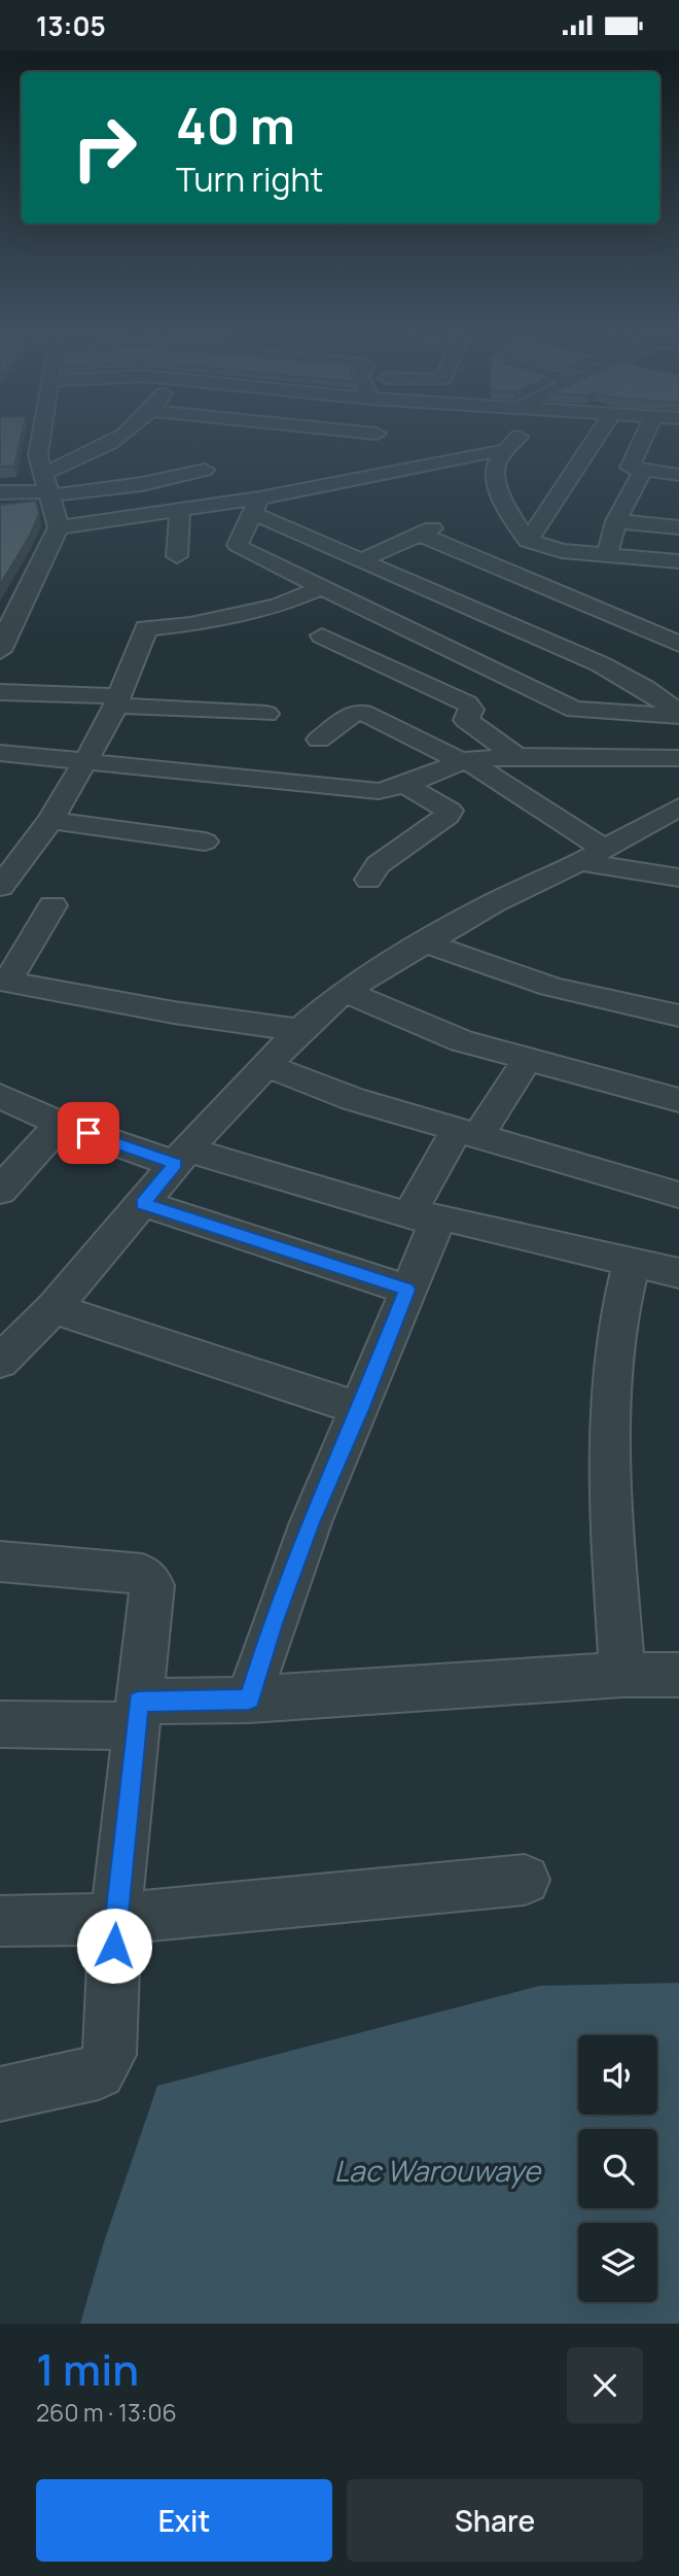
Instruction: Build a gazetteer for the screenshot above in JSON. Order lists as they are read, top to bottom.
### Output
{
  "water": ["Lac Warouwaye"],
  "page": {
    "status": "13:05",
    "turn": ["40 m", "Turn right"],
    "heading": ["1 min", "260 m · 13:06"],
    "buttons": ["Exit", "Share"]
  }
}
